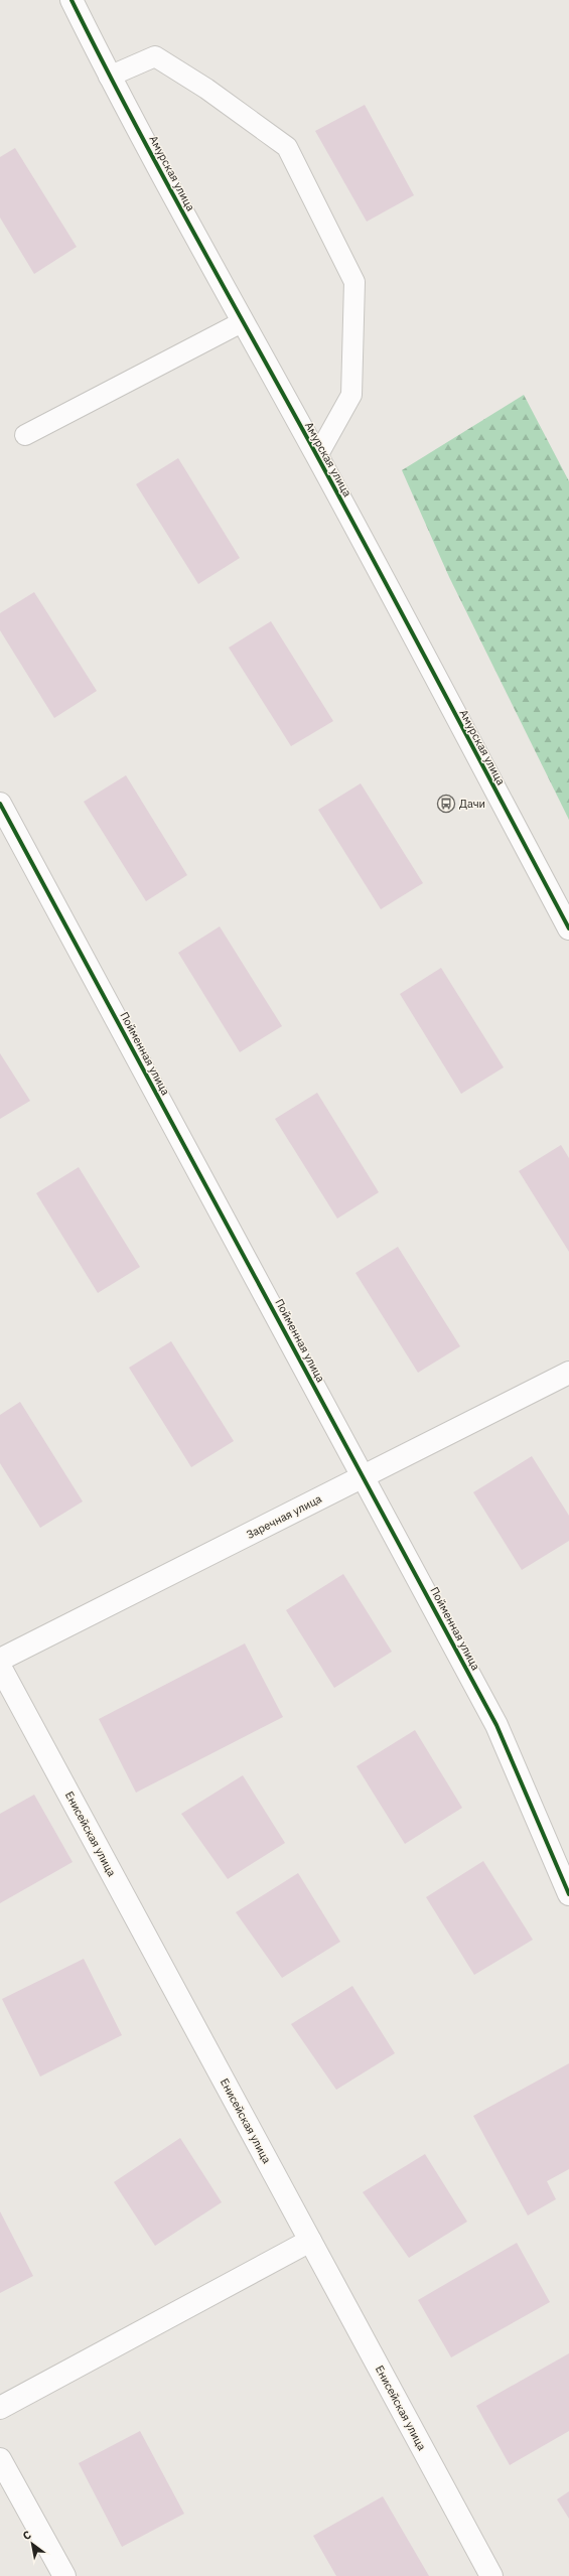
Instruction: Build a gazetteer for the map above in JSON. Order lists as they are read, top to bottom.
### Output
{
  "streets": {
    "street": [
      "Амурская улица",
      "Пойменная улица",
      "Заречная улица",
      "Енисейская улица"
    ]
  },
  "crossings": [
    ["Пойменная улица", "Заречная улица"]
  ],
  "places": {
    "bus stop": ["Дачи"]
  },
  "north": "top left"
}
